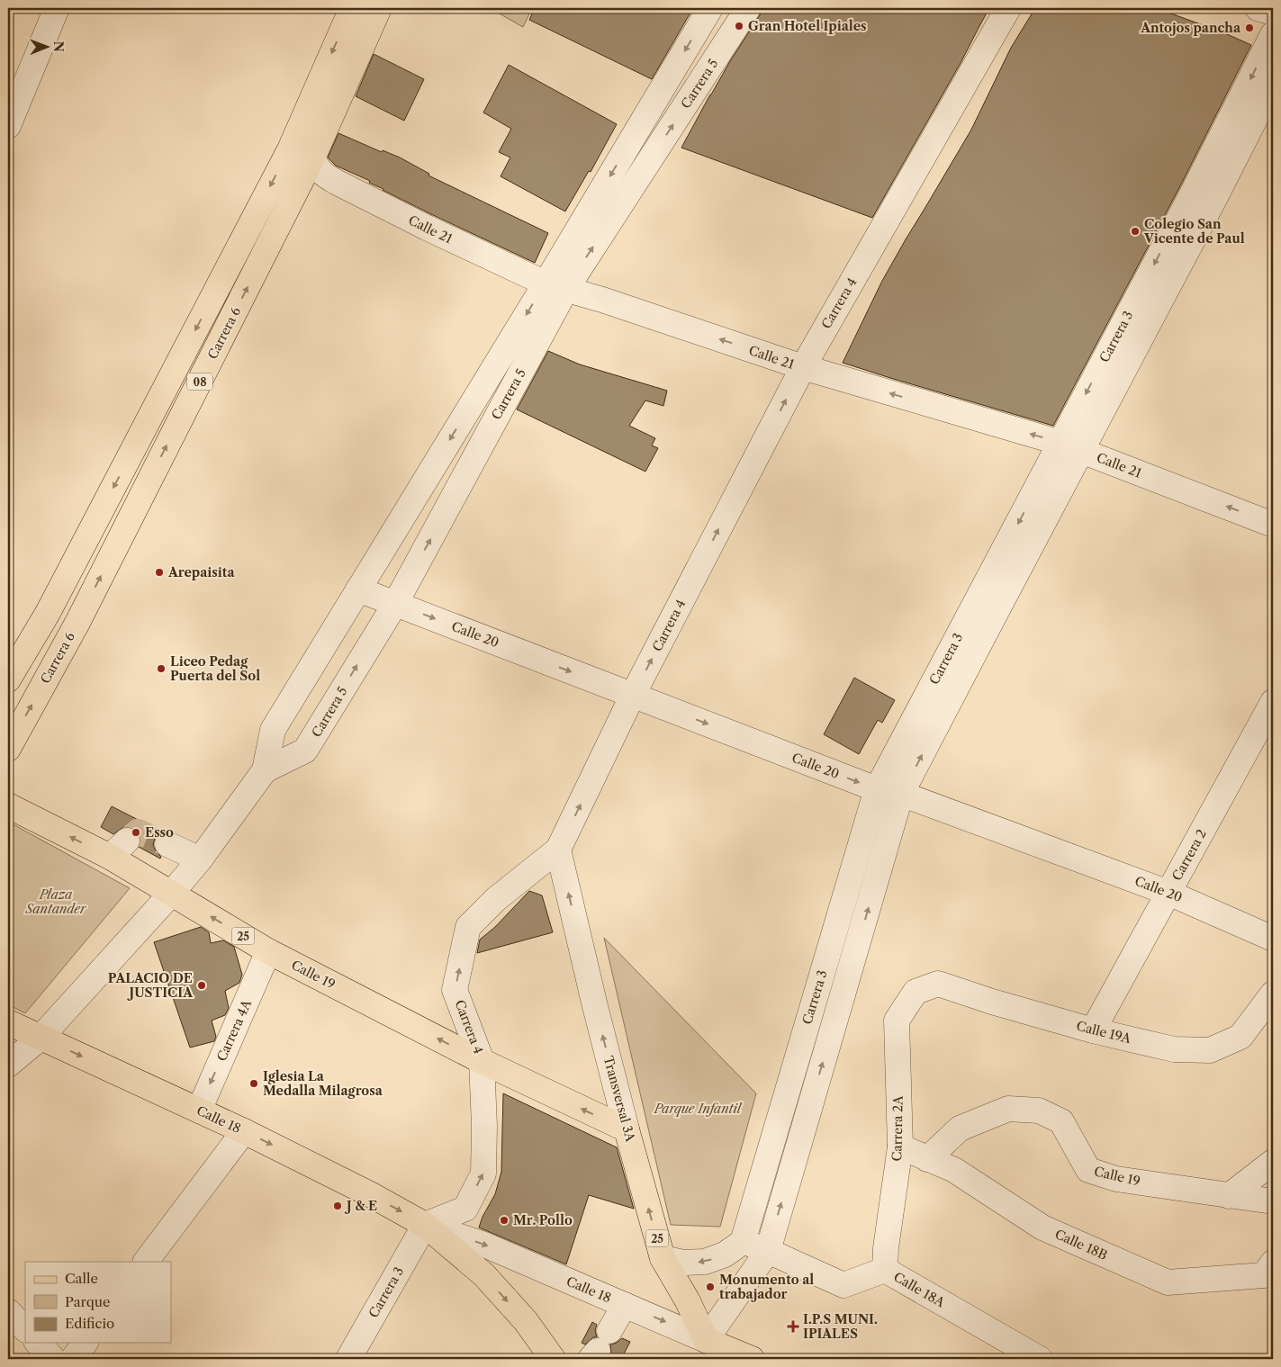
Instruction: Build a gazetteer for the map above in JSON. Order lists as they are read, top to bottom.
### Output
{
  "streets": {
    "main road": [
      "Carrera 6",
      "08",
      "25",
      "Calle 19",
      "Transversal 3A",
      "Calle 18"
    ],
    "street": [
      "Carrera 5",
      "Calle 21",
      "Carrera 4",
      "Carrera 3",
      "Calle 20",
      "Carrera 2",
      "Carrera 4A",
      "Calle 19A",
      "Carrera 2A",
      "Calle 18B",
      "Calle 18A"
    ]
  },
  "crossings": [
    ["Carrera 5", "Calle 21"],
    ["Carrera 5", "Calle 20"],
    ["Carrera 5", "Calle 19"],
    ["Carrera 5", "Calle 18"],
    ["Calle 21", "Carrera 4"],
    ["Calle 21", "Carrera 6"],
    ["Calle 21", "Carrera 3"],
    ["Calle 21", "08"],
    ["Carrera 4", "Carrera 3"],
    ["Carrera 4", "Calle 20"],
    ["Carrera 4", "Calle 19"],
    ["Carrera 4", "Transversal 3A"],
    ["Carrera 4", "Calle 18"],
    ["Carrera 3", "Calle 20"],
    ["Carrera 3", "Transversal 3A"],
    ["Carrera 3", "Calle 18"],
    ["Carrera 3", "Calle 18A"],
    ["Calle 20", "Carrera 2"],
    ["Carrera 2", "Calle 19A"],
    ["Calle 19", "Carrera 4A"],
    ["Calle 19", "Transversal 3A"],
    ["Calle 19", "Calle 18B"],
    ["Carrera 4A", "Calle 18"],
    ["Calle 19A", "Carrera 2A"],
    ["Transversal 3A", "Calle 18"],
    ["Carrera 2A", "Calle 18B"],
    ["Carrera 2A", "Calle 18A"]
  ],
  "one_way": [
    "Calle 21",
    "Carrera 4",
    "Calle 20",
    "Calle 19",
    "Carrera 4A",
    "Transversal 3A",
    "Calle 18"
  ],
  "parks": ["Plaza Santander", "Parque Infantil"],
  "places": {
    "other": [
      "Gran Hotel Ipiales",
      "Antojos pancha",
      "Colegio San Vicente de Paul",
      "Arepaisita",
      "Liceo Pedag Puerta del Sol",
      "Esso",
      "PALACIO DE JUSTICIA",
      "Iglesia La Medalla Milagrosa",
      "J & E",
      "Mr. Pollo",
      "Monumento al trabajador"
    ],
    "health": ["I.P.S MUNI. IPIALES"]
  },
  "legend": ["Calle", "Parque", "Edificio"],
  "north": "right"
}
